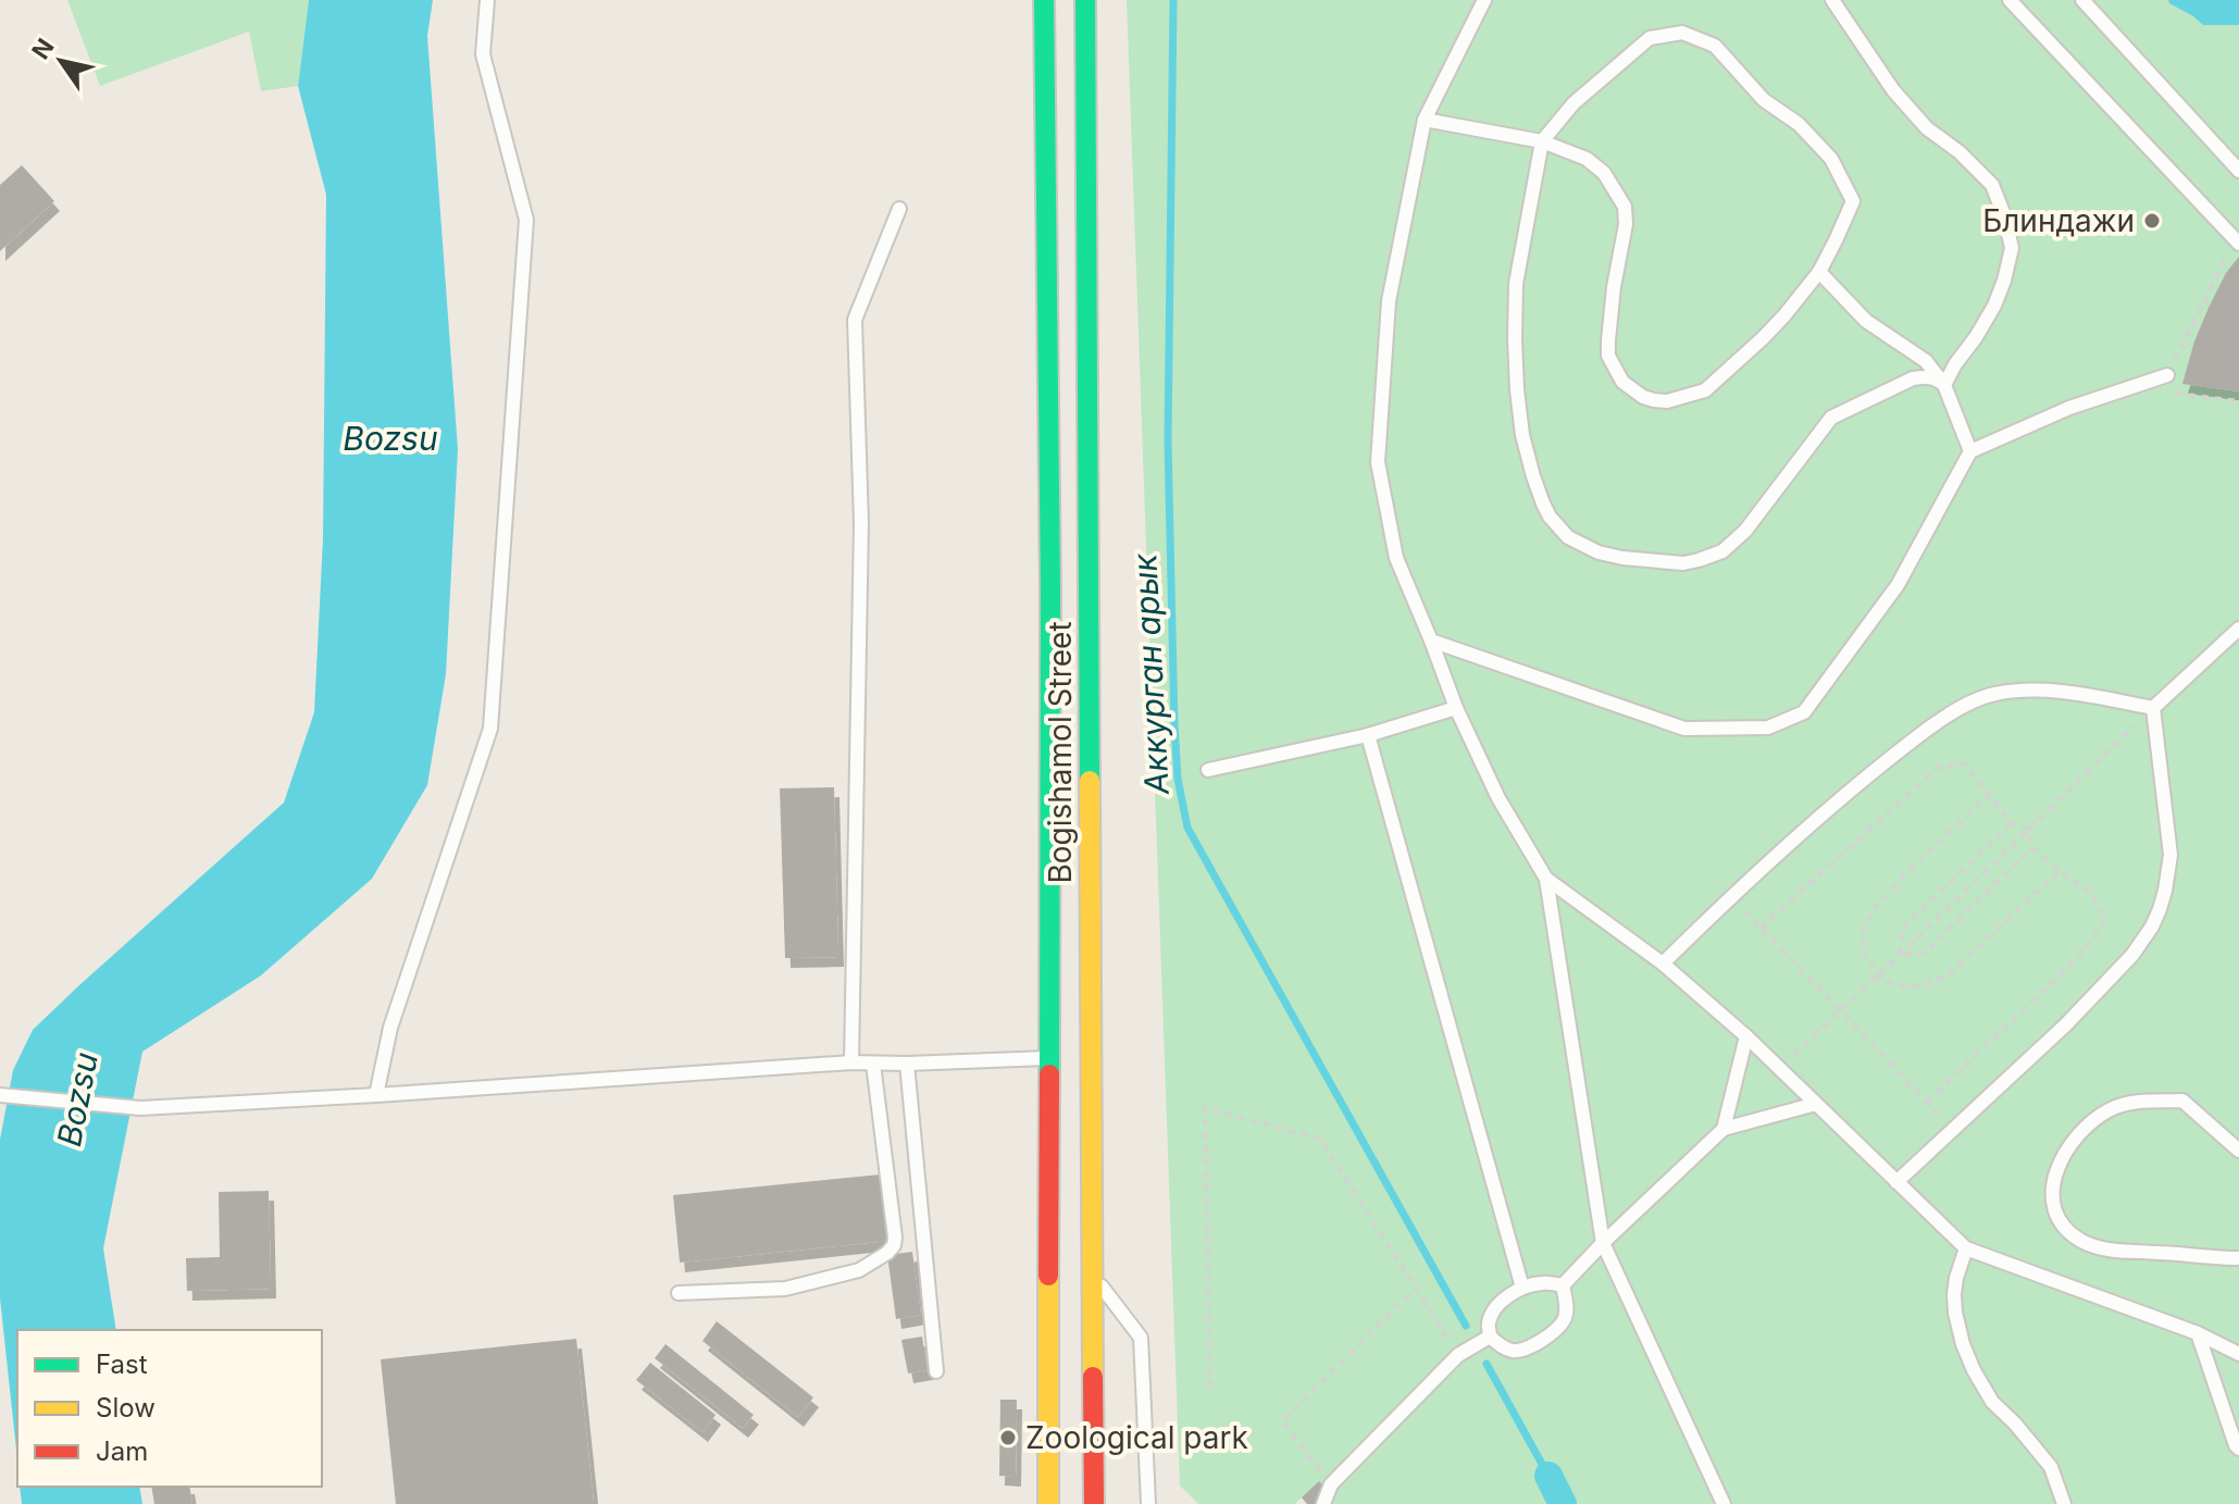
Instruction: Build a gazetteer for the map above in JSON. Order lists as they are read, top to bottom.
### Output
{
  "streets": {
    "main road": ["Bogishamol Street"]
  },
  "water": ["Bozsu", "Аккурган арык"],
  "places": ["Блиндажи", "Zoological park"],
  "legend": ["Fast", "Slow", "Jam"],
  "north": "top left"
}
